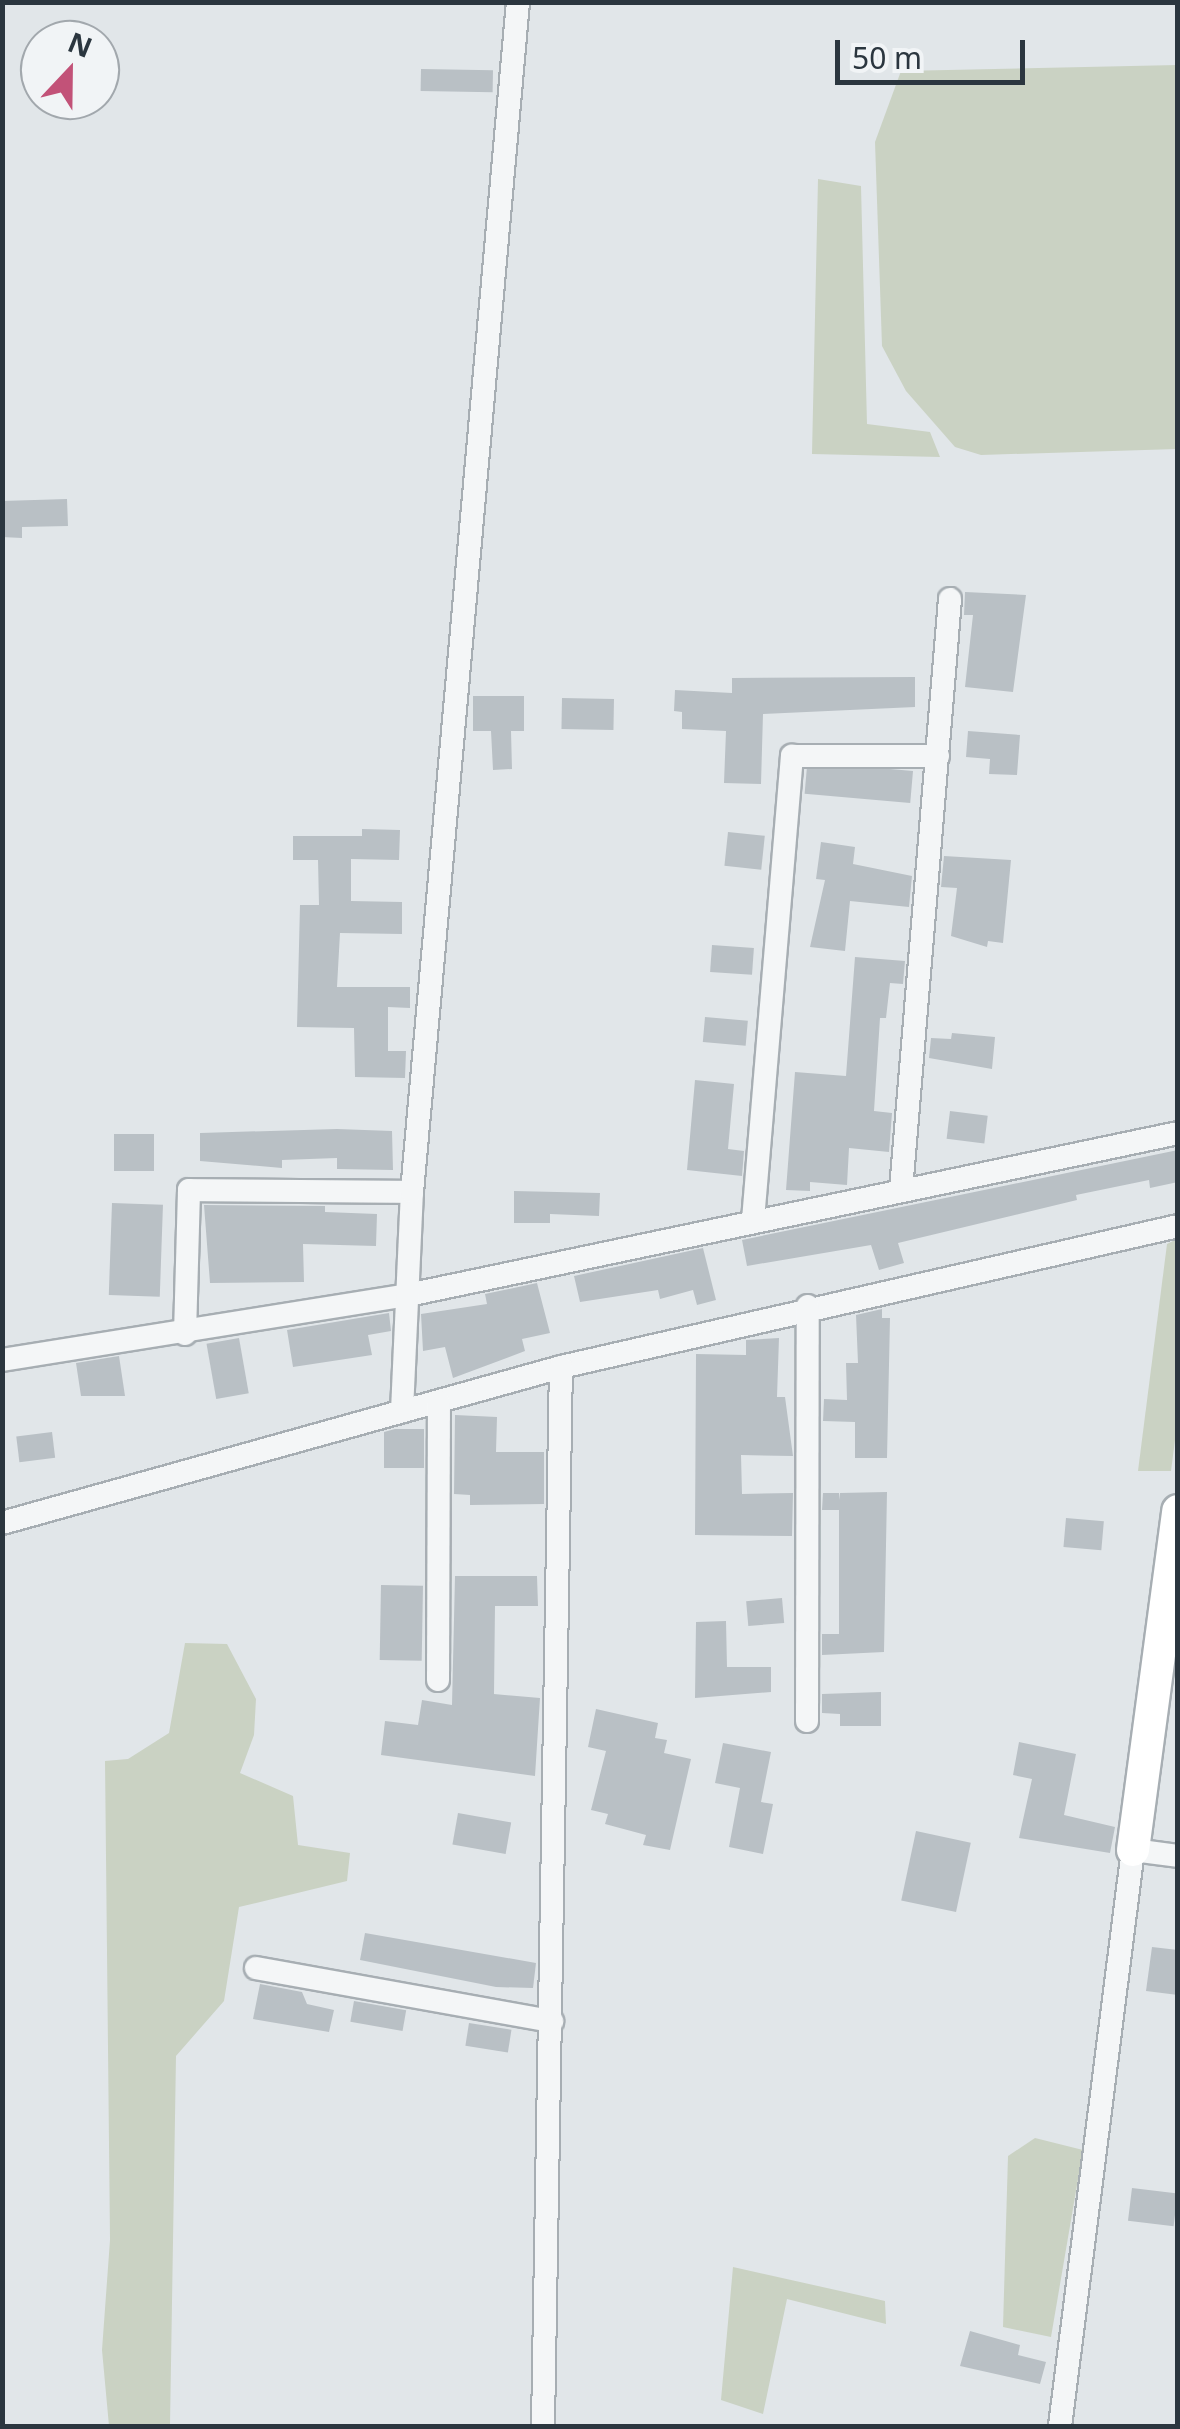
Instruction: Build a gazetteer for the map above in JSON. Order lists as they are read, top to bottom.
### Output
{
  "scale_bar": "50 m",
  "north": "top"
}
